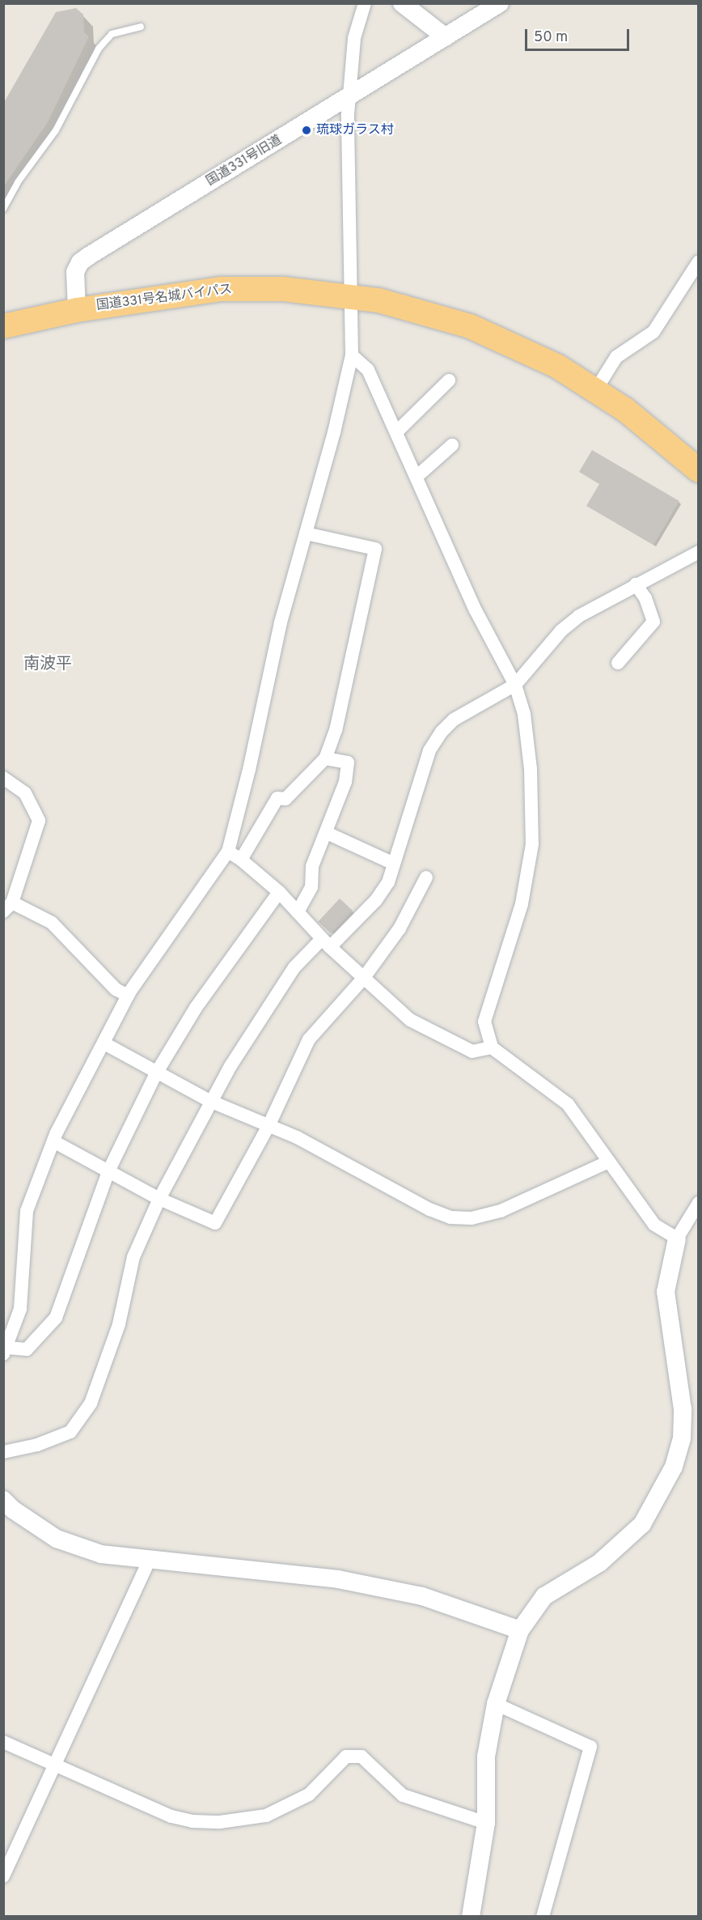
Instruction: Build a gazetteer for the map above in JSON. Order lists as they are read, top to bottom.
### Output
{
  "streets": {
    "highway": ["国道331号名城バイパス"],
    "street": ["国道331号旧道"]
  },
  "crossings": [
    ["国道331号旧道", "国道331号名城バイパス"]
  ],
  "districts": ["南波平"],
  "places": ["琉球ガラス村"],
  "scale_bar": "50 m"
}
